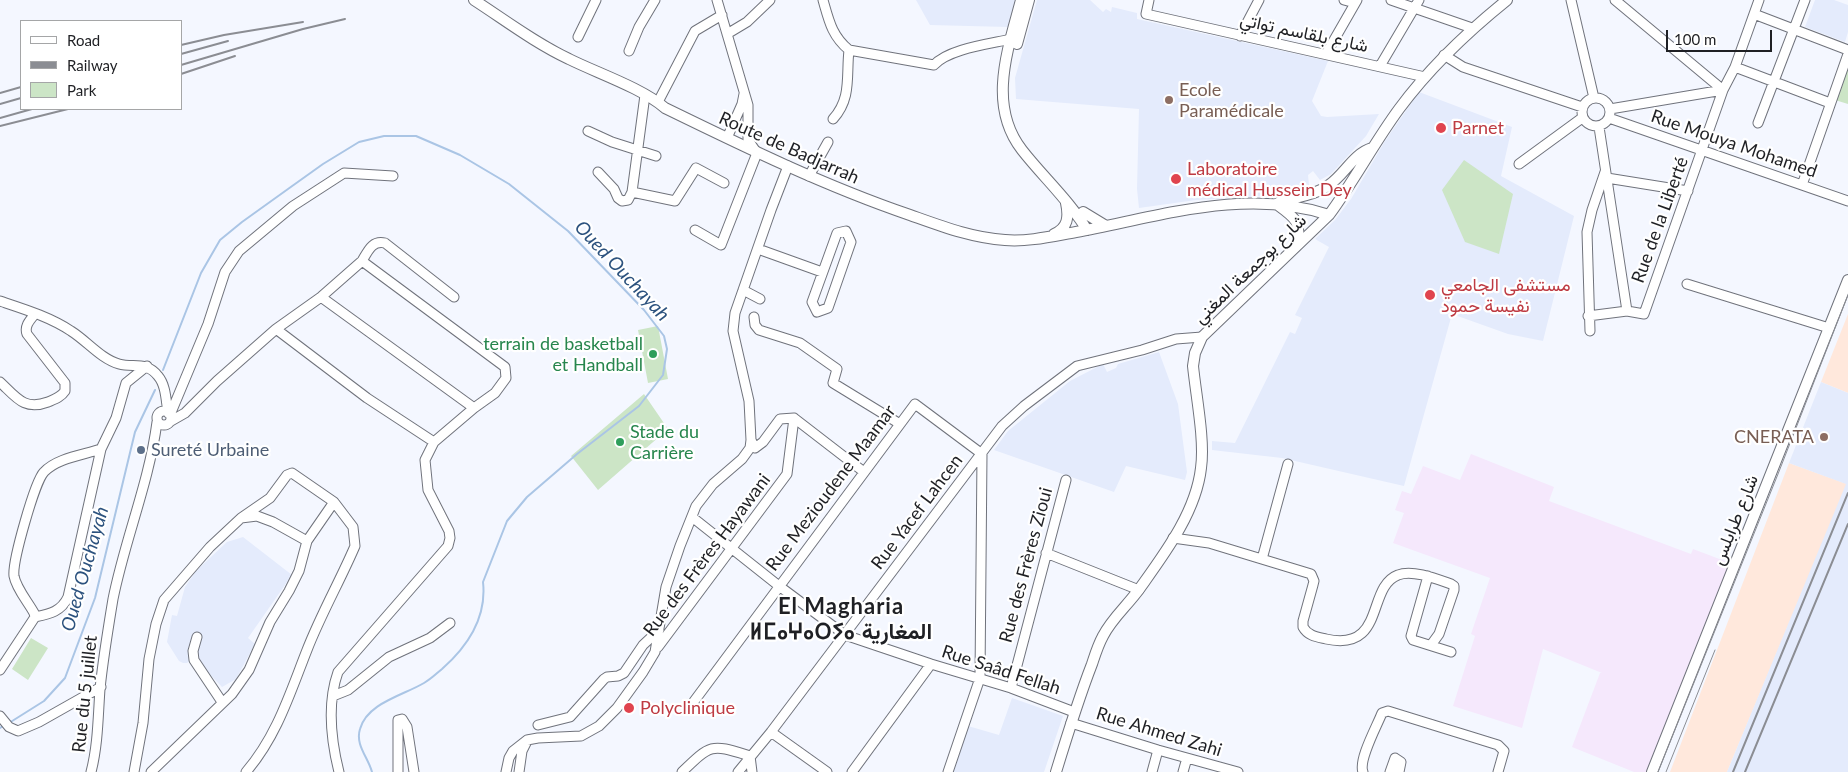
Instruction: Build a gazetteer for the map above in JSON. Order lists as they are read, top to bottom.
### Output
{
  "streets": {
    "main road": ["Route de Badjarrah", "شارع بوجمعة المغني", "شارع طرابلس"],
    "street": [
      "شارع بلقاسم تواتي",
      "Rue Mouya Mohamed",
      "Rue de la Liberté",
      "Rue Mezioudene Maamar",
      "Rue Yacef Lahcen",
      "Rue des Frères Hayawani",
      "Rue des Frères Zioui",
      "Rue Saâd Fellah",
      "Rue du 5 juillet",
      "Rue Ahmed Zahi"
    ]
  },
  "crossings": [
    ["شارع بلقاسم تواتي", "شارع بوجمعة المغني"],
    ["Rue Mouya Mohamed", "Rue de la Liberté"],
    ["شارع بوجمعة المغني", "Rue Yacef Lahcen"],
    ["شارع بوجمعة المغني", "Rue Saâd Fellah"],
    ["شارع بوجمعة المغني", "Rue Ahmed Zahi"],
    ["Rue Mezioudene Maamar", "Rue Yacef Lahcen"],
    ["Rue Mezioudene Maamar", "Rue Saâd Fellah"],
    ["Rue Yacef Lahcen", "Rue Saâd Fellah"],
    ["Rue des Frères Hayawani", "Rue Saâd Fellah"],
    ["Rue des Frères Zioui", "Rue Saâd Fellah"]
  ],
  "districts": ["El Magharia ⵍⵎⴰⵖⴰⵔⵢⴰ المغارية"],
  "water": ["Oued Ouchayah"],
  "places": [
    "Ecole Paramédicale",
    "Parnet",
    "Laboratoire médical Hussein Dey",
    "مستشفى الجامعي نفيسة حمود",
    "terrain de basketball et Handball",
    "CNERATA",
    "Stade du Carrière",
    "Sureté Urbaine",
    "Polyclinique"
  ],
  "legend": ["Road", "Railway", "Park"],
  "scale_bar": "100 m"
}
